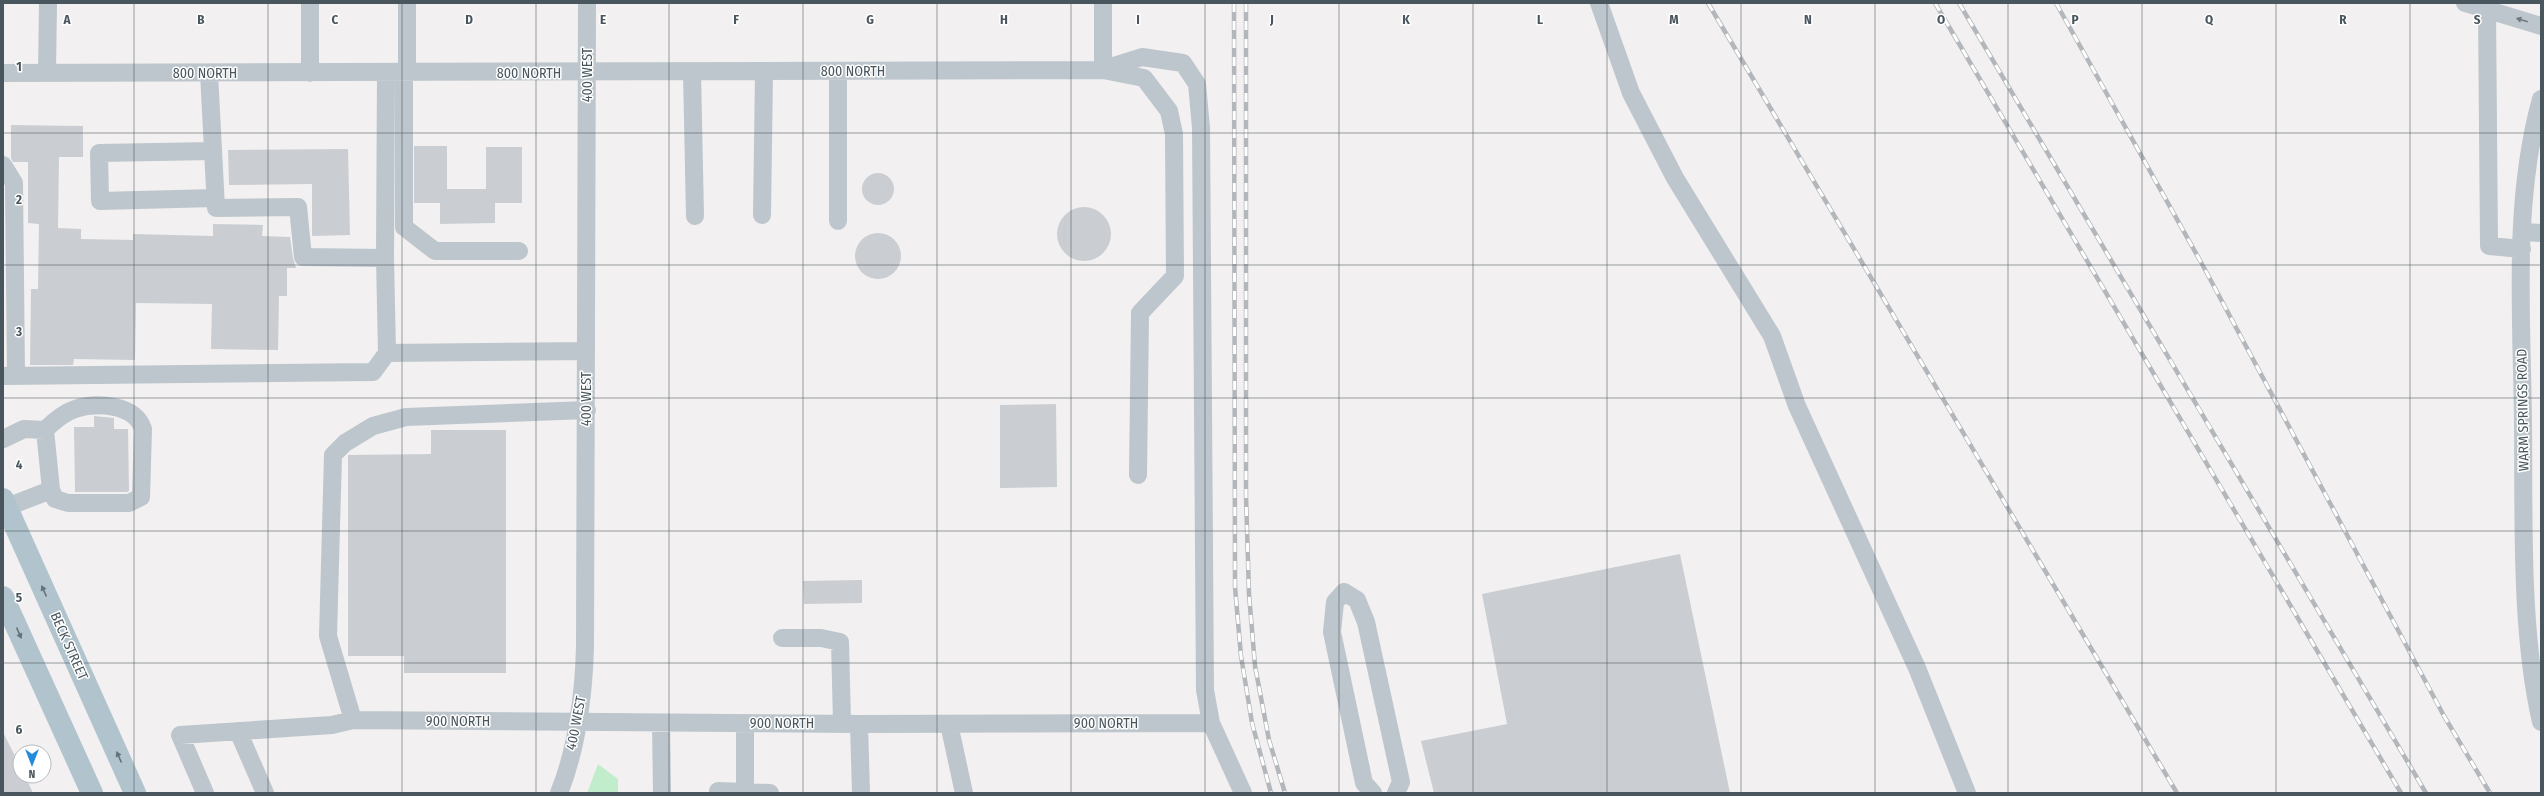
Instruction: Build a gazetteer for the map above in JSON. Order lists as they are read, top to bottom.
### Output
{
  "streets": {
    "main road": ["BECK STREET"],
    "street": [
      "800 NORTH",
      "400 WEST",
      "WARM SPRINGS ROAD",
      "900 NORTH"
    ]
  },
  "crossings": [
    ["800 NORTH", "400 WEST"],
    ["400 WEST", "900 NORTH"]
  ],
  "north": "bottom",
  "grid": {
    "columns": [
      "A",
      "B",
      "C",
      "D",
      "E",
      "F",
      "G",
      "H",
      "I",
      "J",
      "K",
      "L",
      "M",
      "N",
      "O",
      "P",
      "Q",
      "R",
      "S"
    ],
    "rows": [
      "1",
      "2",
      "3",
      "4",
      "5",
      "6"
    ]
  }
}
